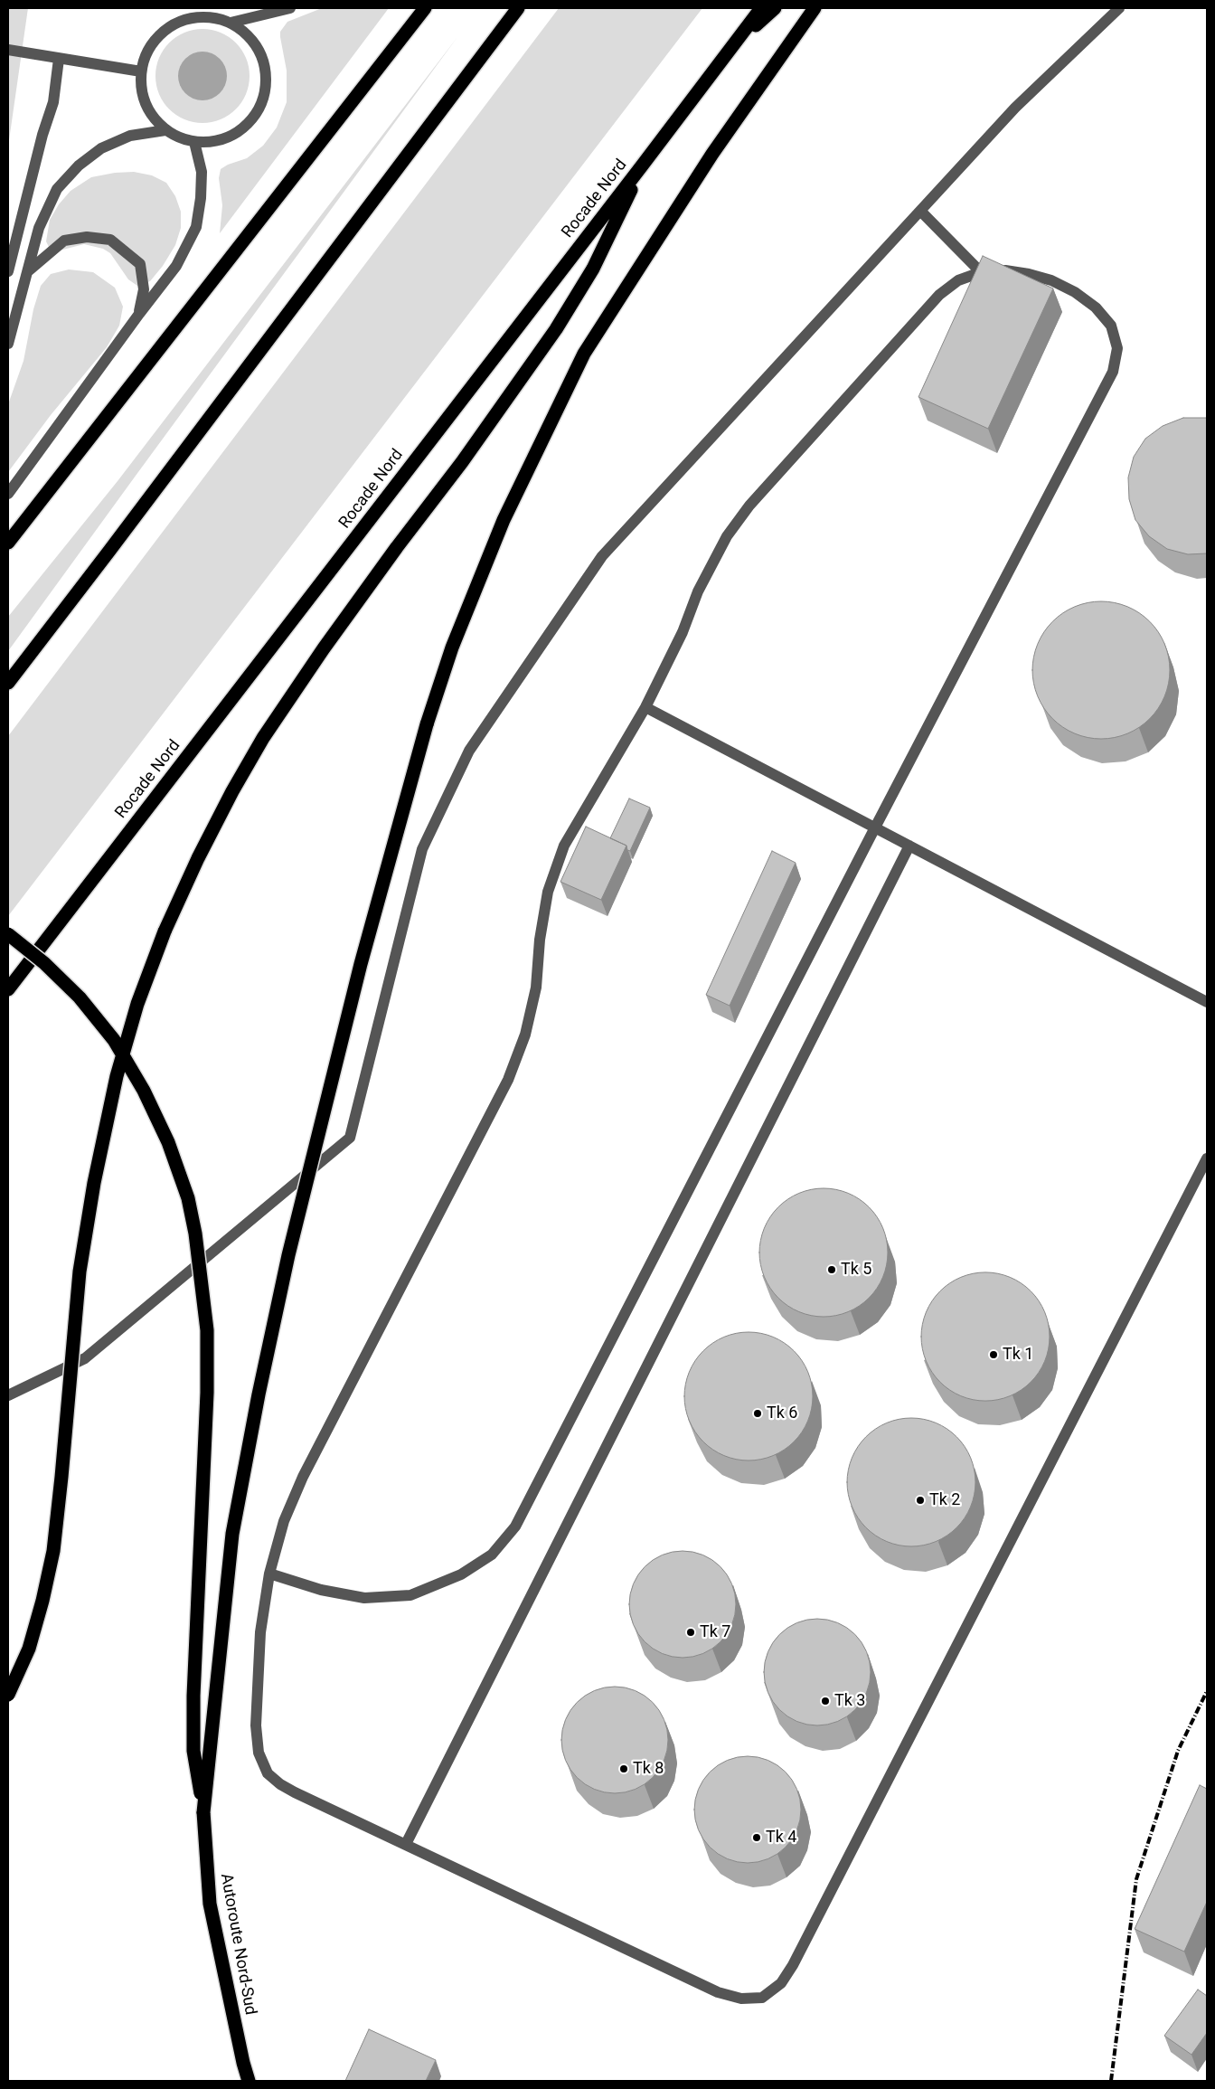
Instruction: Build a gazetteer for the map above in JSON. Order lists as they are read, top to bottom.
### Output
{
  "streets": {
    "highway": ["Rocade Nord", "Autoroute Nord-Sud"]
  },
  "places": [
    "Tk 5",
    "Tk 1",
    "Tk 6",
    "Tk 2",
    "Tk 7",
    "Tk 3",
    "Tk 8",
    "Tk 4"
  ]
}
